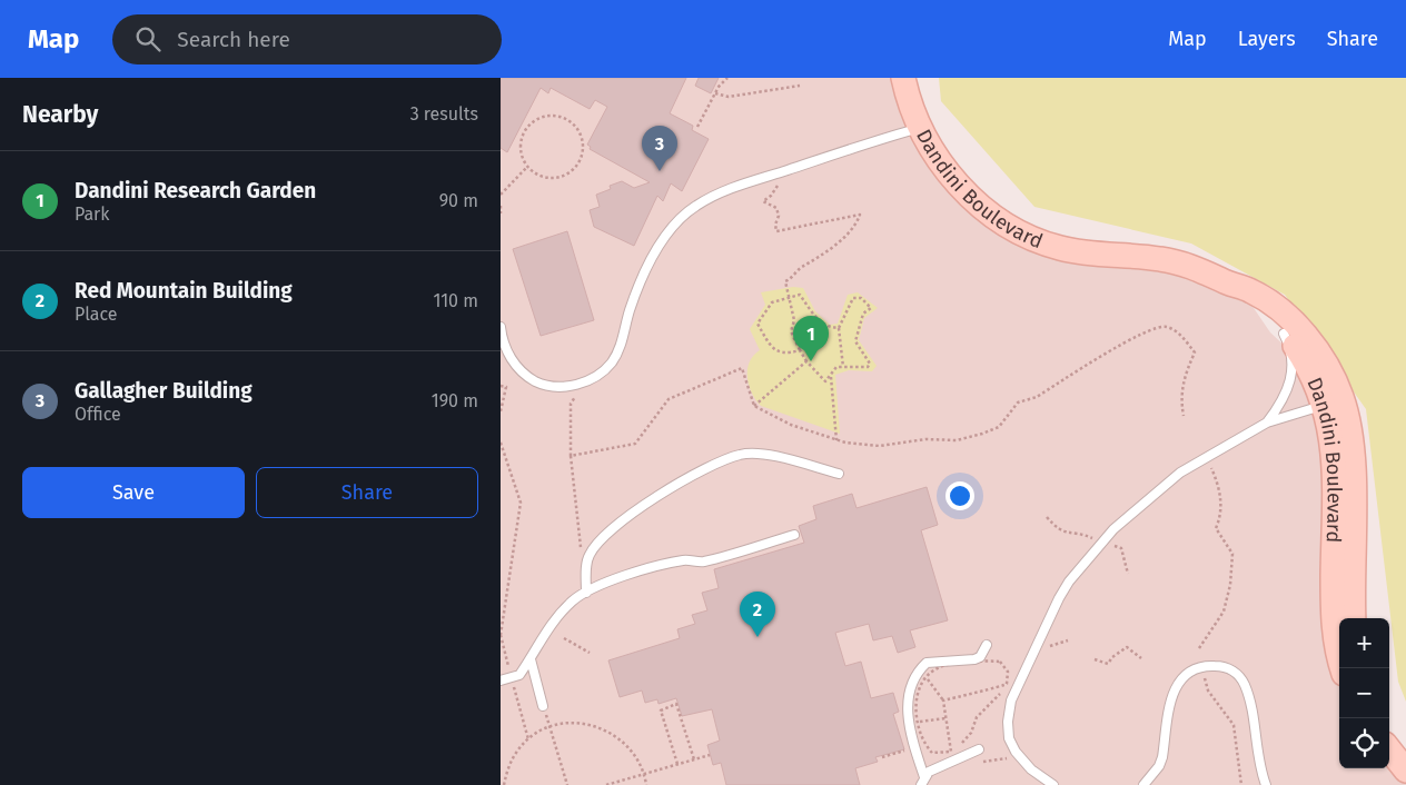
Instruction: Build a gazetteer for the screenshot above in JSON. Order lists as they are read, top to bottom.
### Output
{
  "streets": {
    "main road": ["Dandini Boulevard"]
  },
  "page": {
    "header": "Map",
    "search": "Search here",
    "nav": ["Map", "Layers", "Share"],
    "heading": ["Nearby", "3 results"],
    "pins": ["3", "1", "2"],
    "list": [
      {
        "mark": "1",
        "name": "Dandini Research Garden",
        "note": "Park",
        "value": "90 m"
      },
      {
        "mark": "2",
        "name": "Red Mountain Building",
        "note": "Place",
        "value": "110 m"
      },
      {
        "mark": "3",
        "name": "Gallagher Building",
        "note": "Office",
        "value": "190 m"
      }
    ],
    "buttons": ["Save", "Share"],
    "map_buttons": ["+", "−"]
  }
}
